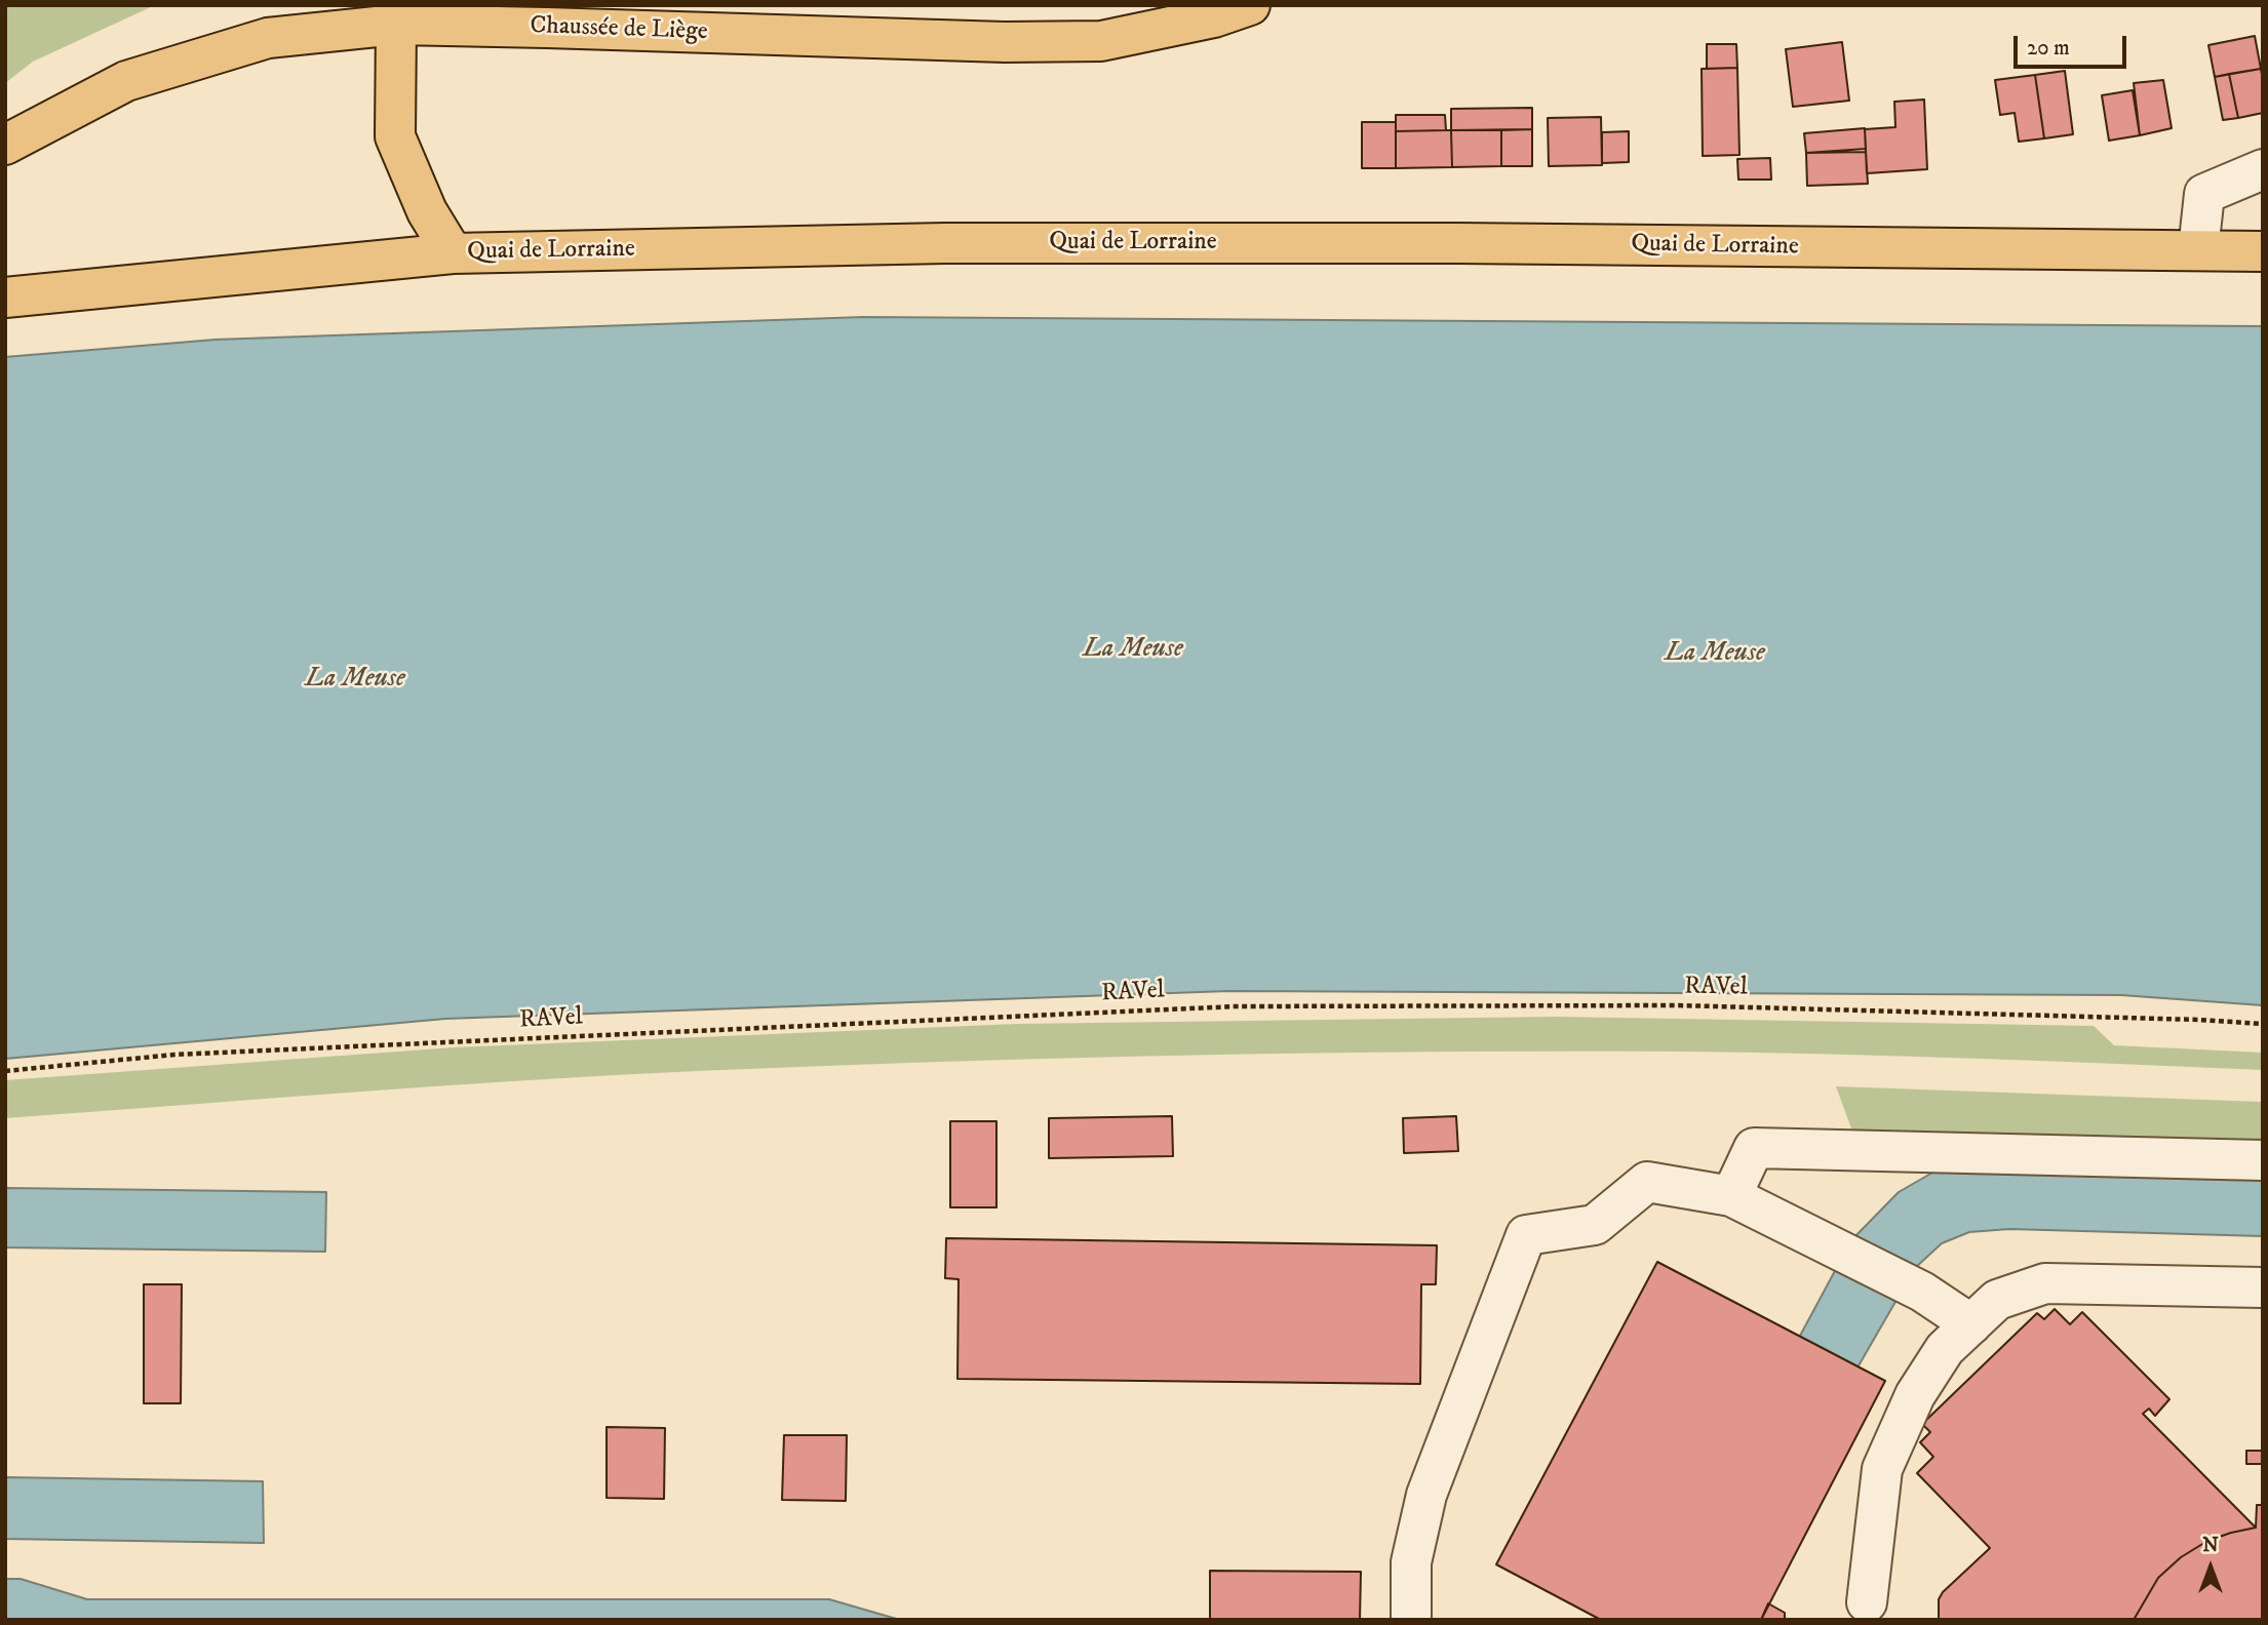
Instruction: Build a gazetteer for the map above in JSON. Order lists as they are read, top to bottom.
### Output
{
  "streets": {
    "main road": ["Chaussée de Liège", "Quai de Lorraine"],
    "path": ["RAVel"]
  },
  "water": ["La Meuse"],
  "scale_bar": "20 m",
  "north": "top"
}
